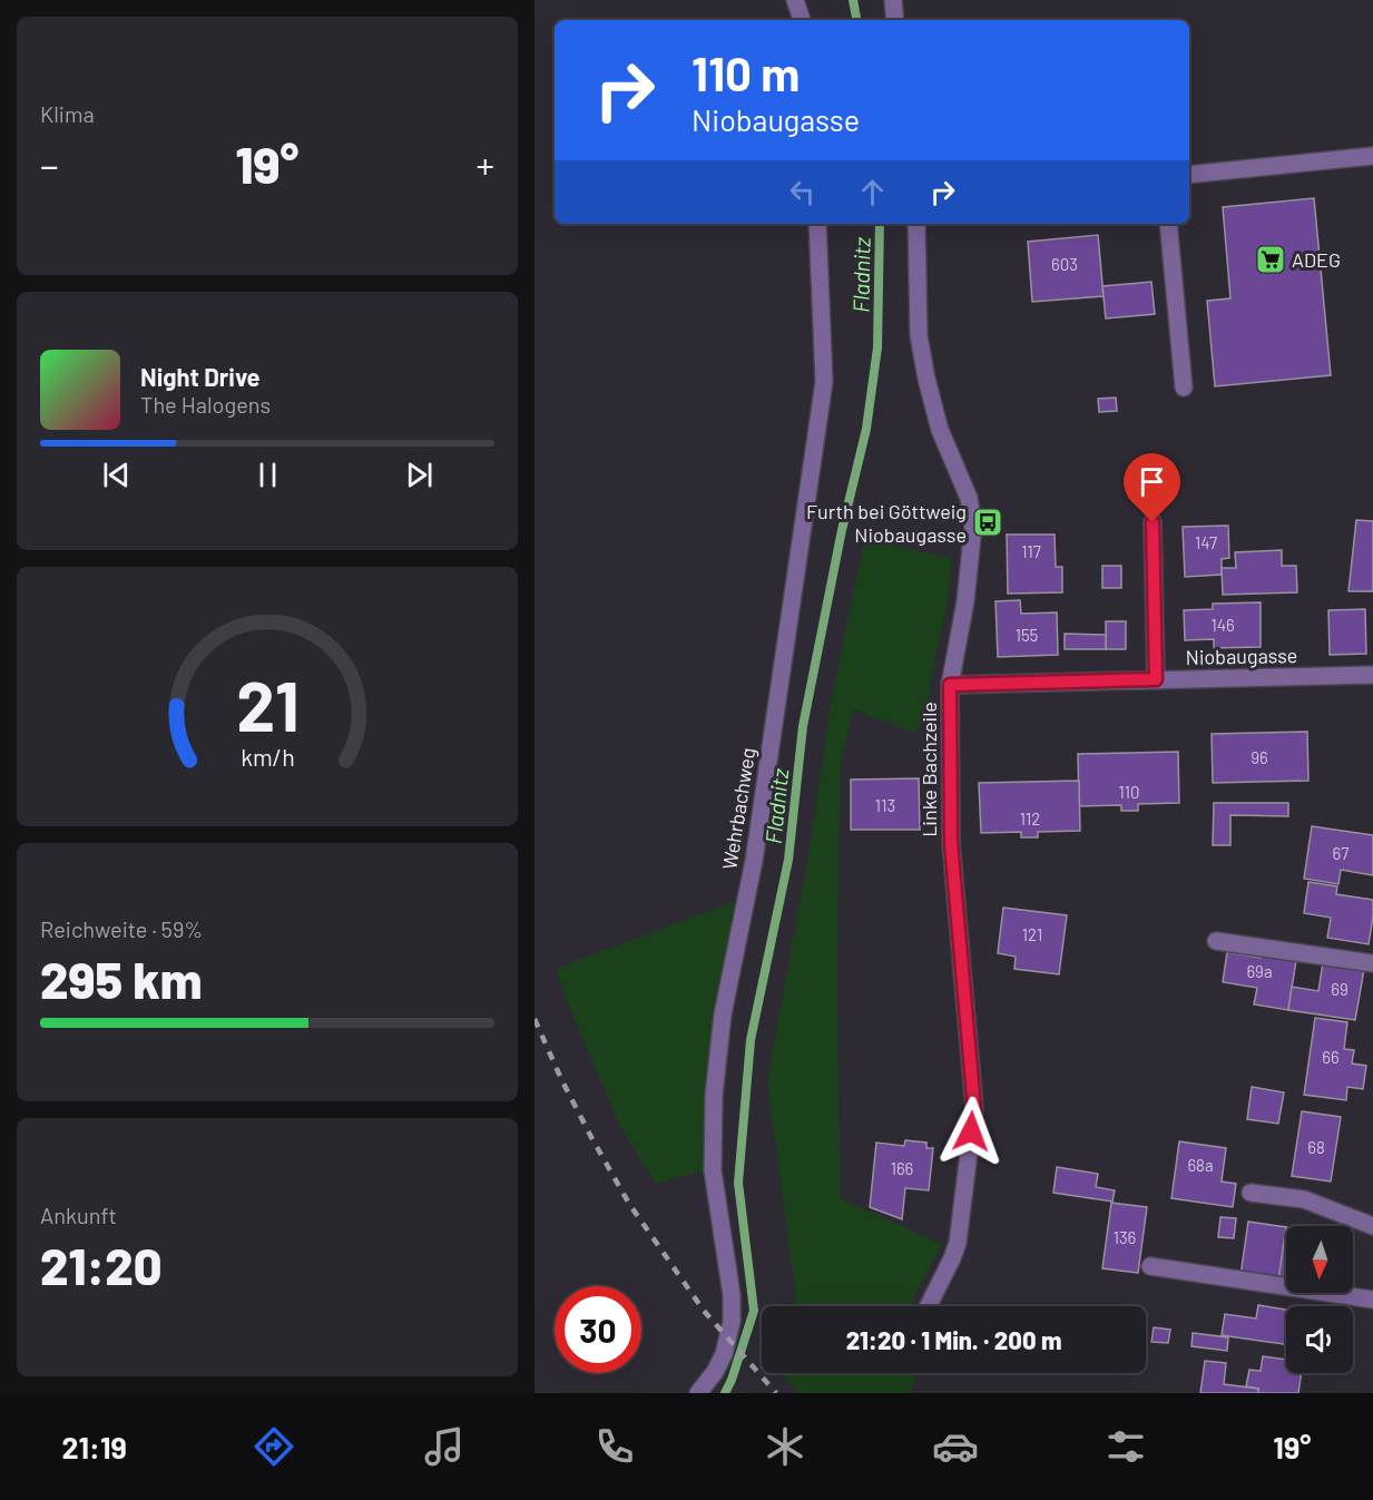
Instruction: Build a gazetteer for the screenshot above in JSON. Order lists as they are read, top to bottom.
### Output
{
  "streets": {
    "street": ["Niobaugasse", "Linke Bachzeile", "Wehrbachweg"]
  },
  "crossings": [
    ["Niobaugasse", "Linke Bachzeile"]
  ],
  "water": ["Fladnitz"],
  "places": {
    "supermarket": ["ADEG"],
    "bus stop": ["Furth bei Göttweig Niobaugasse"]
  },
  "house_numbers": [
    "603",
    "147",
    "117",
    "146",
    "155",
    "96",
    "110",
    "113",
    "112",
    "67",
    "121",
    "69a",
    "69",
    "66",
    "68",
    "68a",
    "166",
    "136"
  ],
  "north": "bottom",
  "page": {
    "tile": [
      "Klima",
      ["Reichweite · 59%", "295 km"],
      ["Ankunft", "21:20"]
    ],
    "turn": ["110 m", "Niobaugasse"],
    "heat": ["−", "19°", "+"],
    "song": ["Night Drive", "The Halogens"],
    "limit": "30",
    "trip": "21:20 · 1 Min. · 200 m",
    "tabs": ["21:19", "19°"],
    "gauge": ["21", "km/h"]
  }
}
